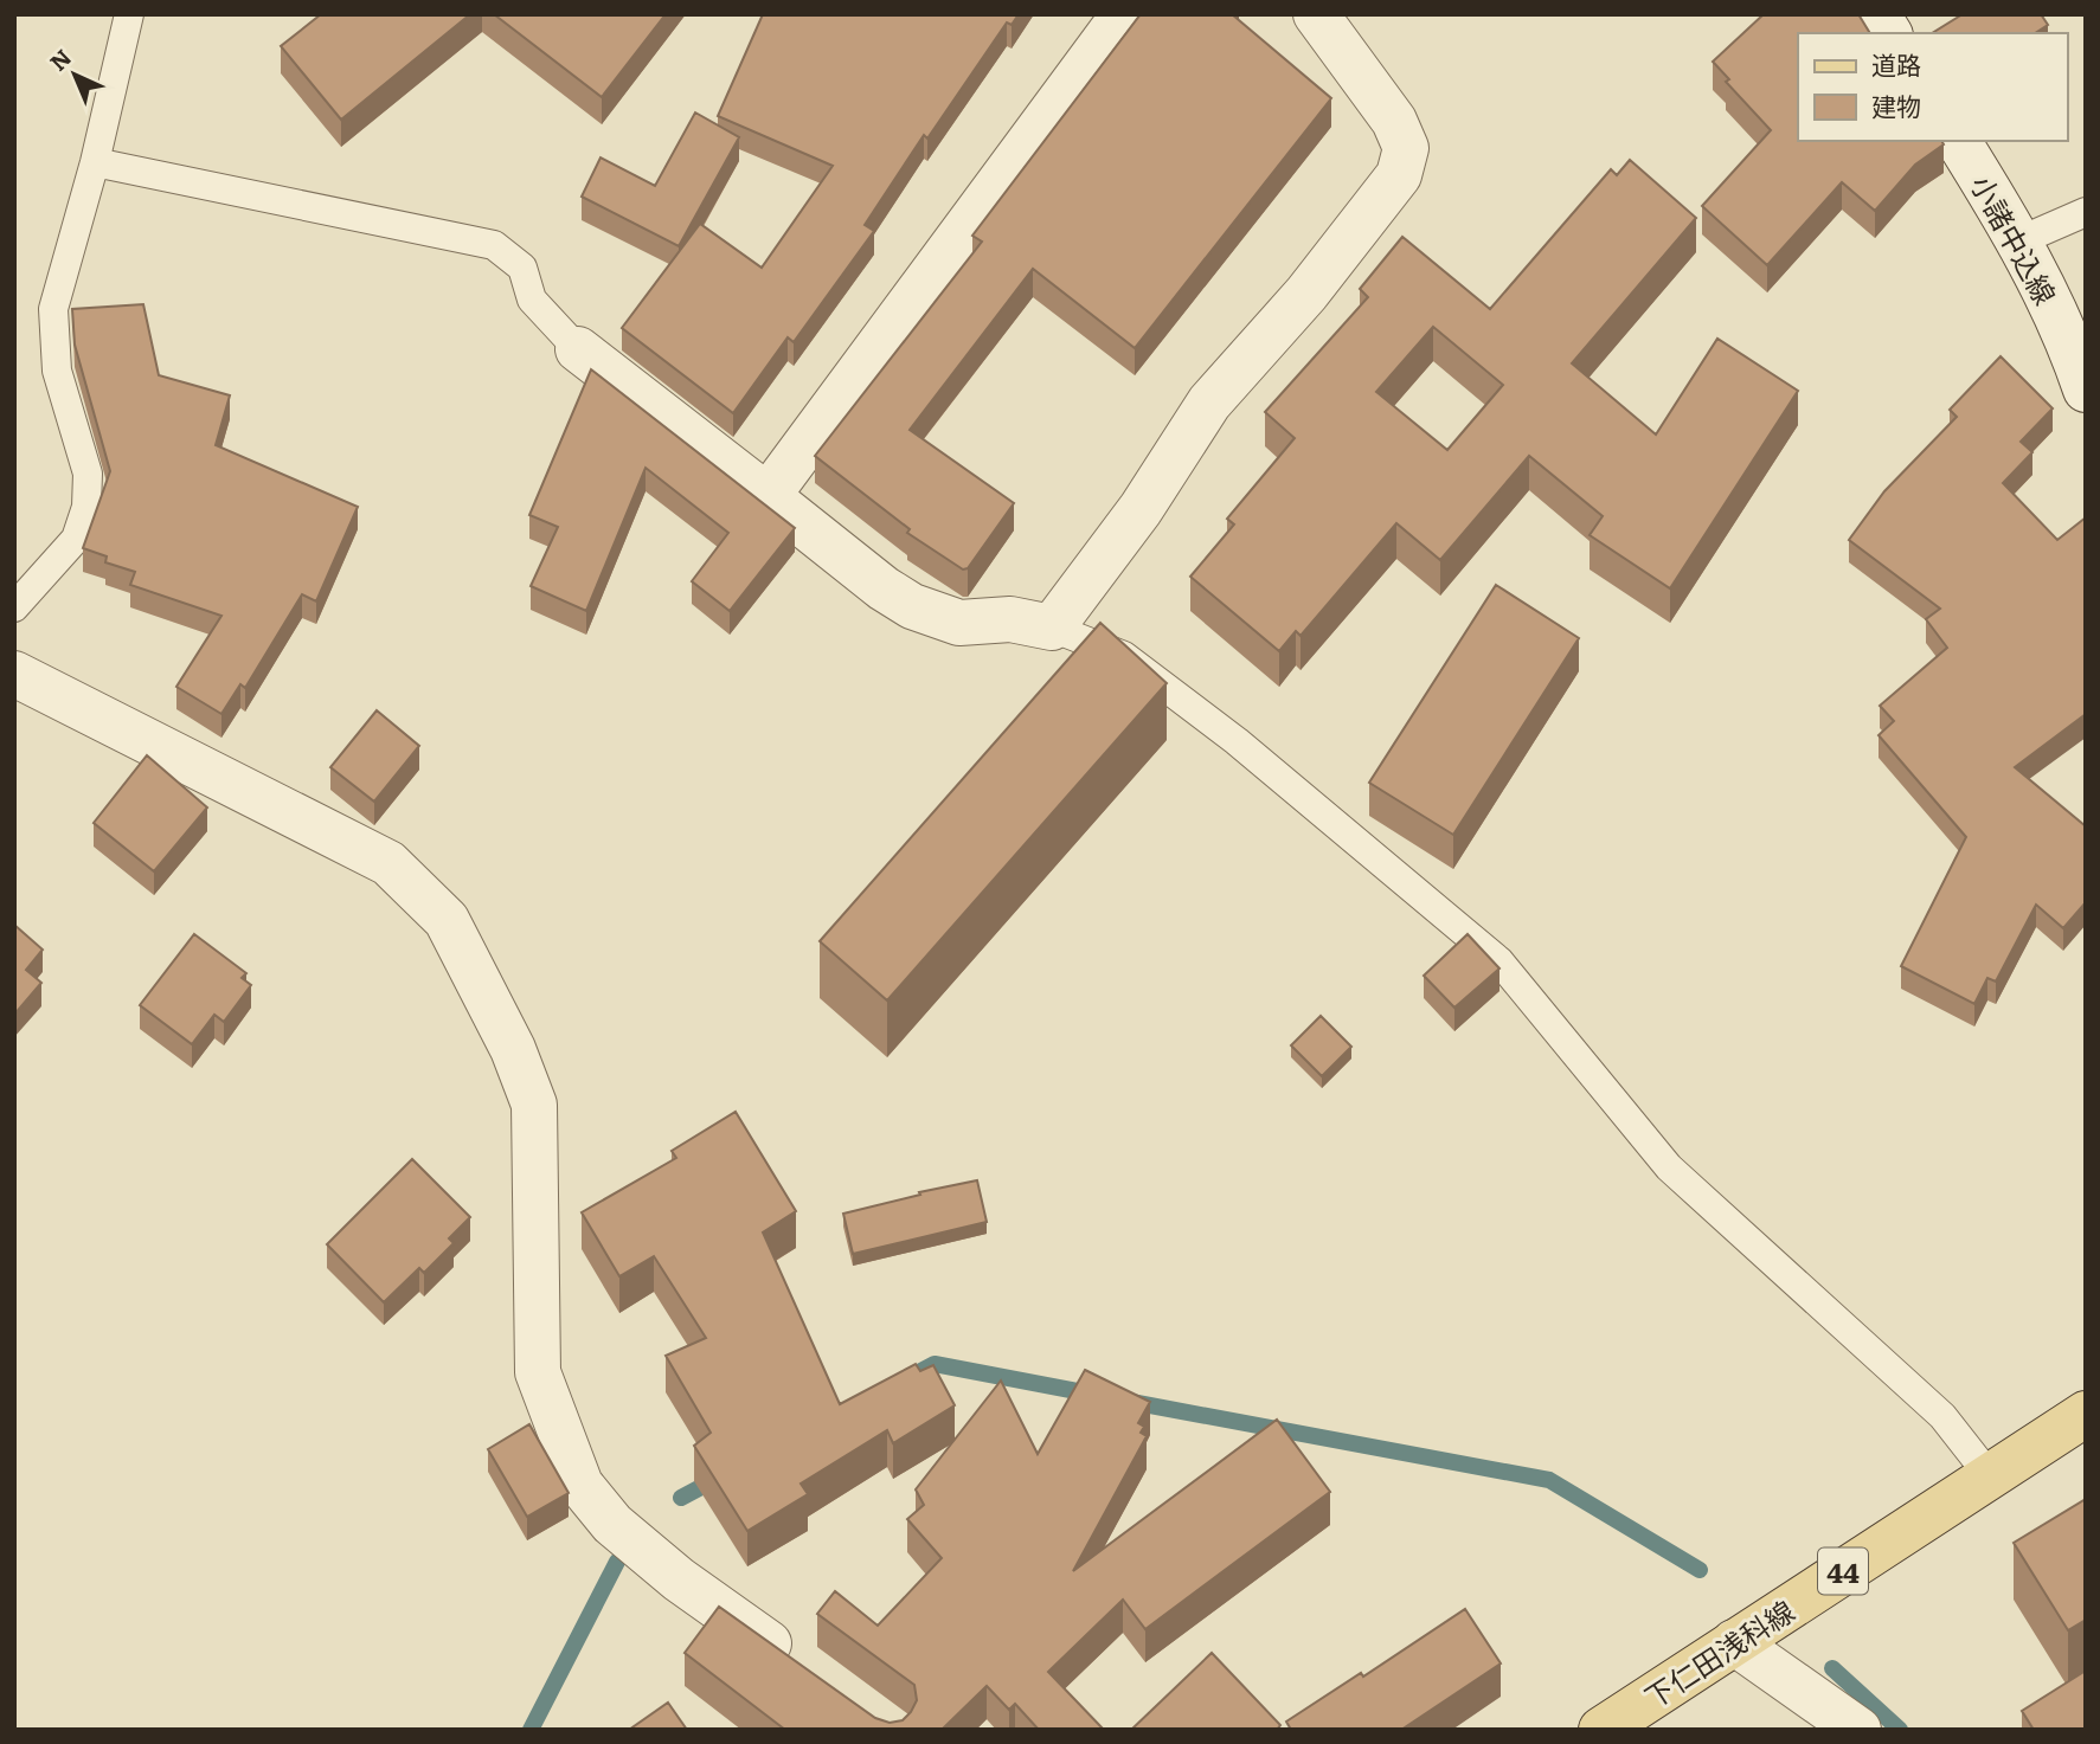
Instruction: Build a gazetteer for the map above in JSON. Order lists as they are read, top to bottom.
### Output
{
  "streets": {
    "main road": ["44", "下仁田浅科線"],
    "street": ["小諸中込線"]
  },
  "legend": ["道路", "建物"],
  "north": "top left"
}
